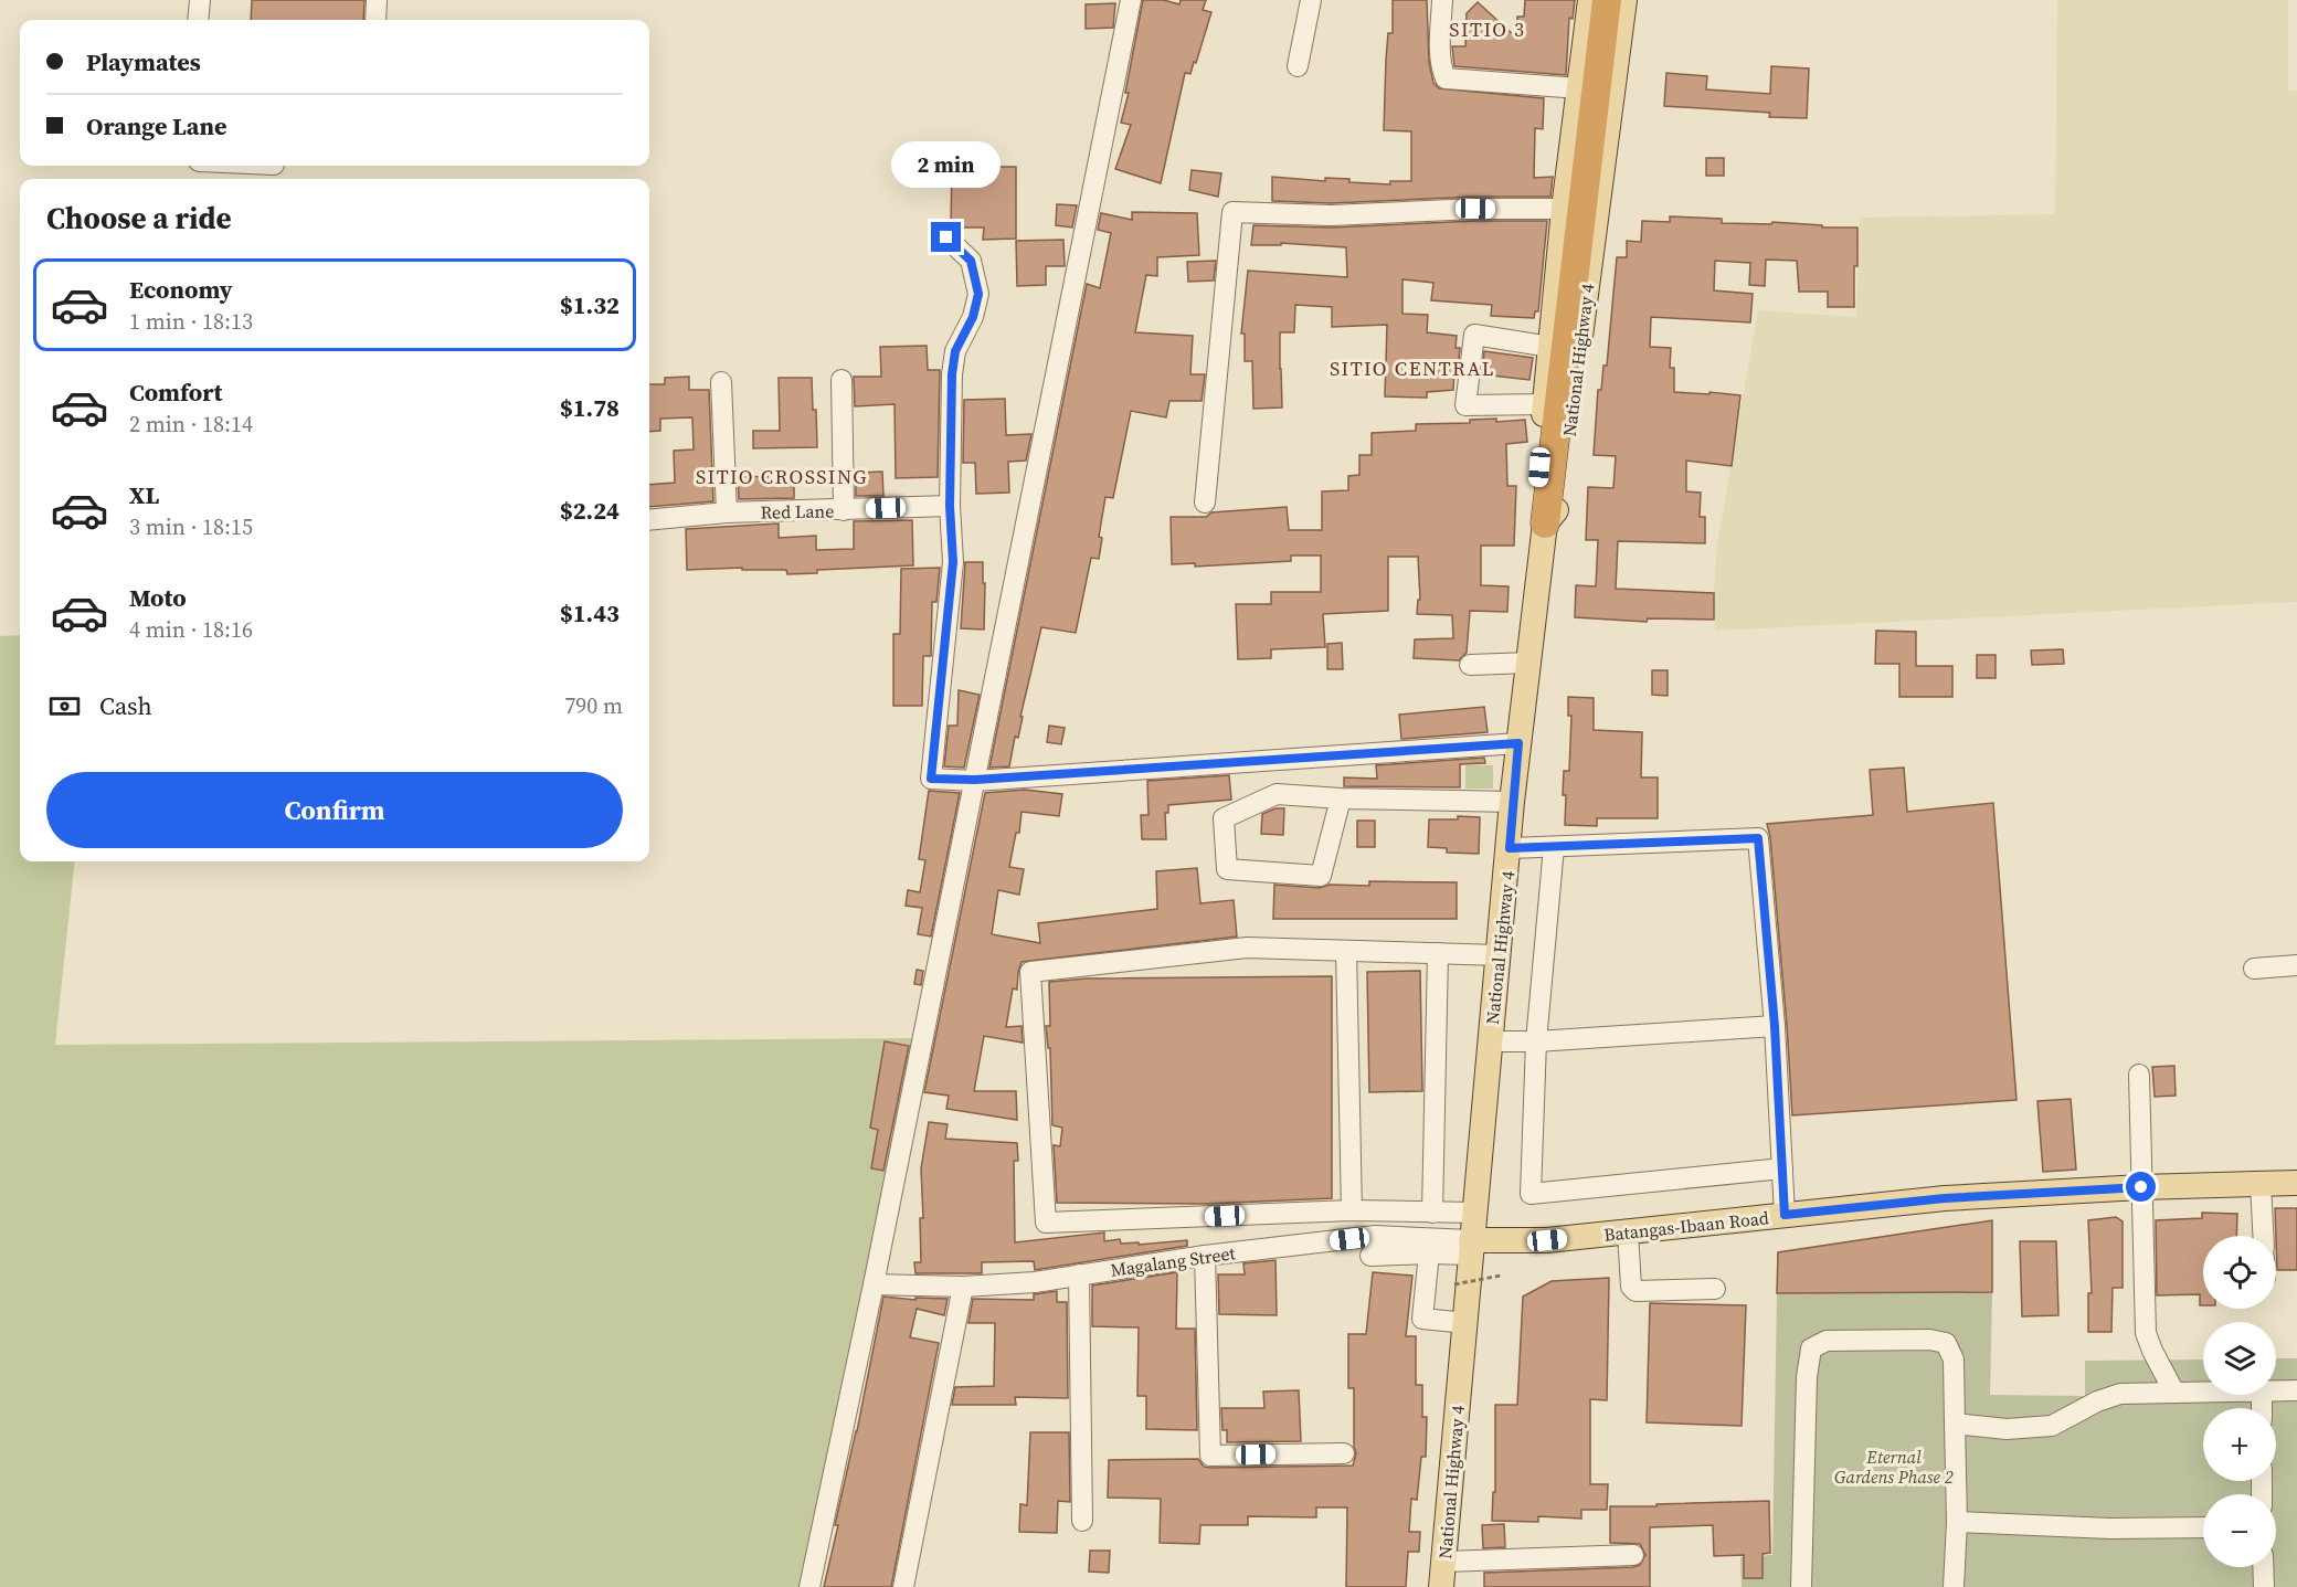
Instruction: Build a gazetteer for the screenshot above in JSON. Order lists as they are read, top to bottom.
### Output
{
  "streets": {
    "main road": ["National Highway 4", "Batangas-Ibaan Road"],
    "street": ["Red Lane", "Magalang Street"]
  },
  "crossings": [
    ["National Highway 4", "Batangas-Ibaan Road"],
    ["National Highway 4", "Magalang Street"],
    ["Batangas-Ibaan Road", "Magalang Street"]
  ],
  "districts": ["SITIO 3", "SITIO CENTRAL", "SITIO CROSSING"],
  "parks": ["Eternal Gardens Phase 2"],
  "page": {
    "banner": ["Playmates", "Orange Lane"],
    "bubble": "2 min",
    "heading": "Choose a ride",
    "list": [
      {
        "name": "Economy",
        "note": "1 min · 18:13",
        "value": "$1.32"
      },
      {
        "name": "Comfort",
        "note": "2 min · 18:14",
        "value": "$1.78"
      },
      {
        "name": "XL",
        "note": "3 min · 18:15",
        "value": "$2.24"
      },
      {
        "name": "Moto",
        "note": "4 min · 18:16",
        "value": "$1.43"
      }
    ],
    "pay": ["Cash", "790 m"],
    "buttons": "Confirm",
    "map_buttons": ["+", "−"]
  }
}
